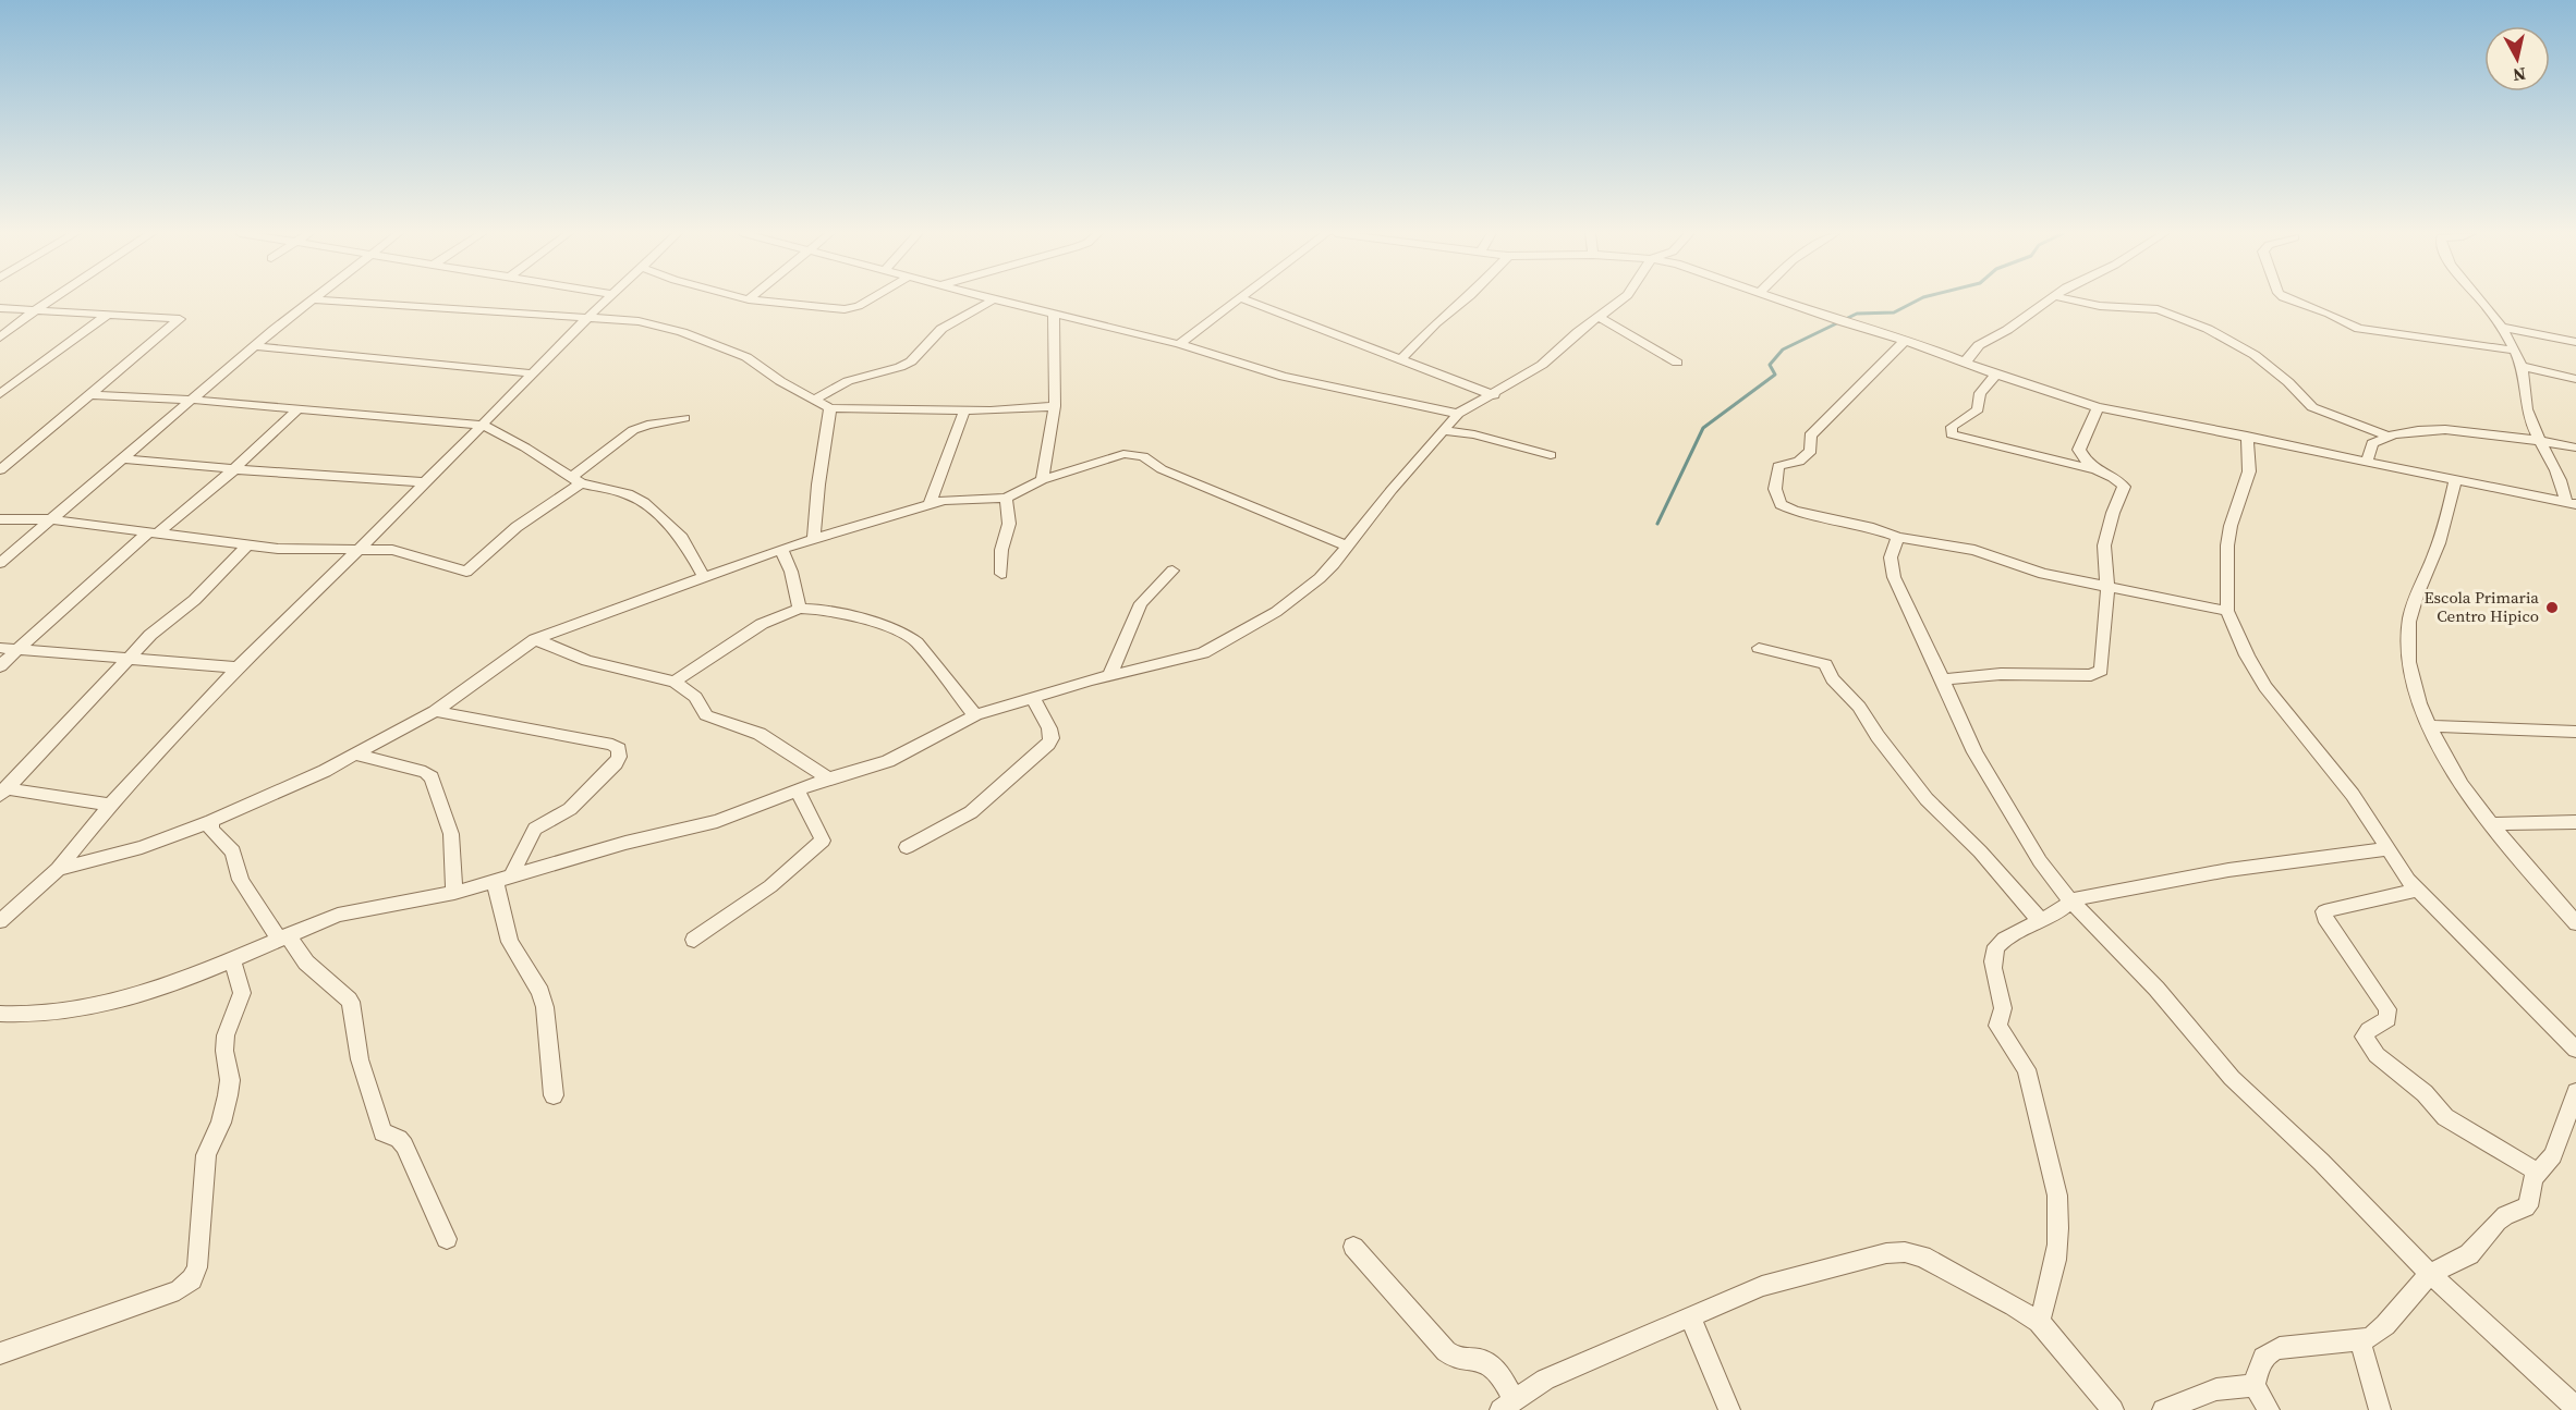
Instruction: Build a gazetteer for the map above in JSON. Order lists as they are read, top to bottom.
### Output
{
  "places": ["Escola Primaria Centro Hipico"],
  "north": "bottom"
}
